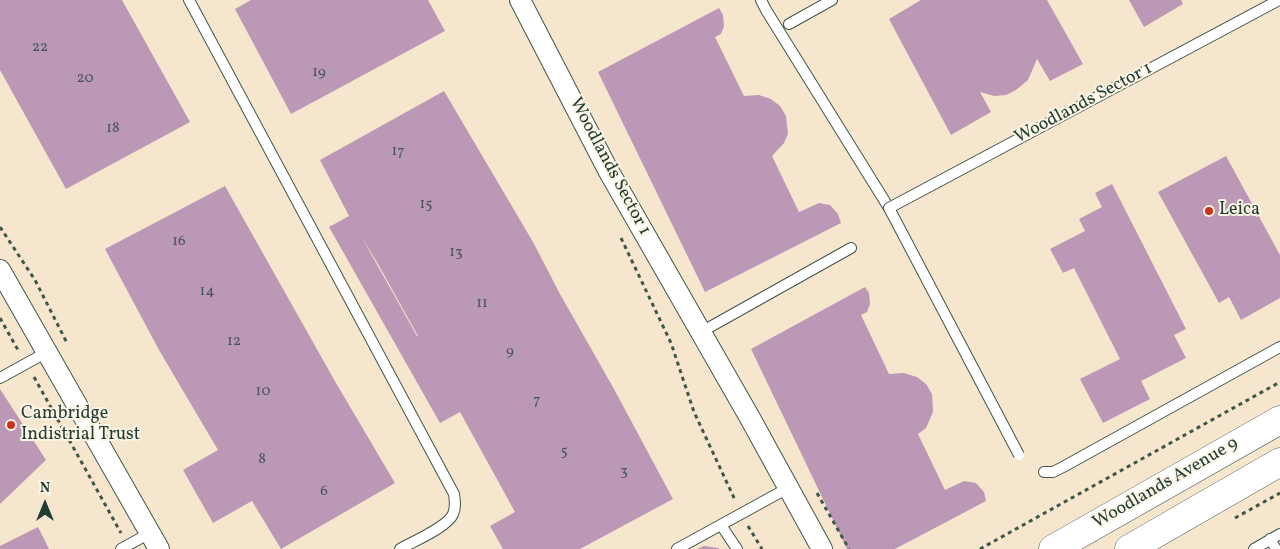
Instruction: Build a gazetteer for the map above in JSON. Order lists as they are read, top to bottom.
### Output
{
  "streets": {
    "main road": ["Woodlands Avenue 9"],
    "street": ["Woodlands Sector 1"]
  },
  "places": ["Leica", "Cambridge Indistrial Trust"],
  "house_numbers": [
    "22",
    "19",
    "20",
    "18",
    "17",
    "15",
    "16",
    "13",
    "14",
    "11",
    "12",
    "9",
    "10",
    "7",
    "5",
    "8",
    "3",
    "6"
  ],
  "north": "top"
}
